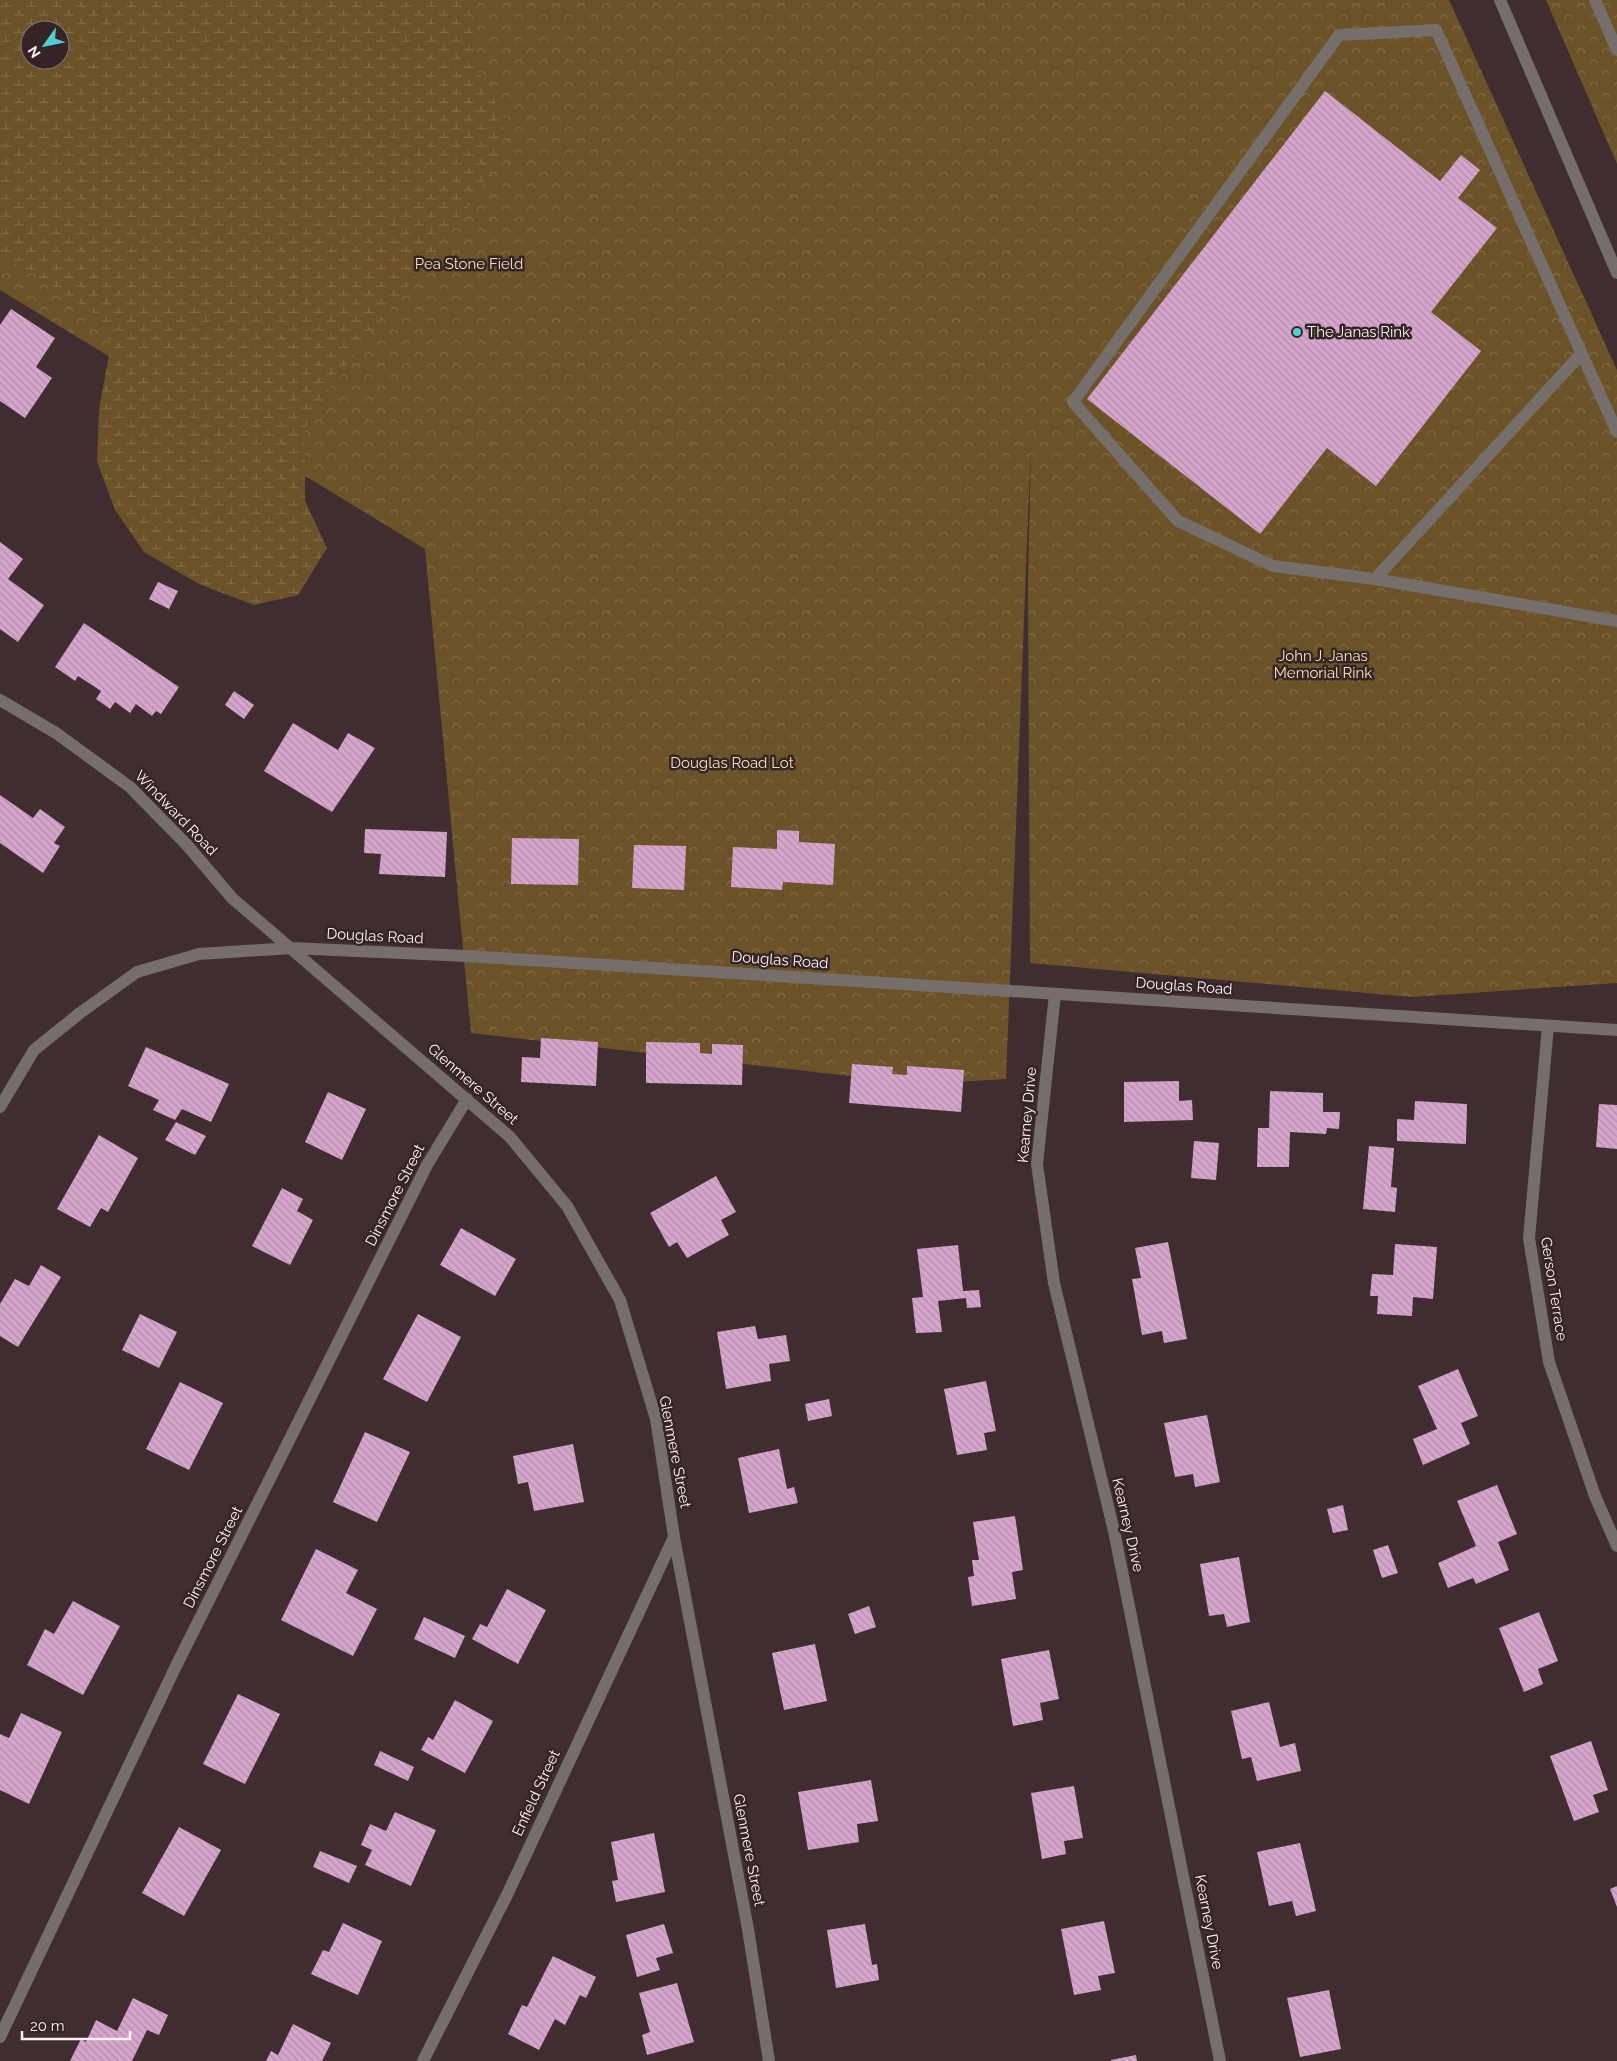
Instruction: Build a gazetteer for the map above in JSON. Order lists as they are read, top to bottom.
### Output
{
  "streets": {
    "street": [
      "Windward Road",
      "Douglas Road",
      "Glenmere Street",
      "Kearney Drive",
      "Dinsmore Street",
      "Gerson Terrace",
      "Enfield Street"
    ]
  },
  "crossings": [
    ["Windward Road", "Douglas Road"],
    ["Windward Road", "Glenmere Street"],
    ["Douglas Road", "Glenmere Street"],
    ["Douglas Road", "Kearney Drive"],
    ["Douglas Road", "Gerson Terrace"],
    ["Glenmere Street", "Dinsmore Street"],
    ["Glenmere Street", "Enfield Street"]
  ],
  "parks": ["Pea Stone Field", "John J. Janas Memorial Rink", "Douglas Road Lot"],
  "places": ["The Janas Rink"],
  "scale_bar": "20 m",
  "north": "bottom left"
}
